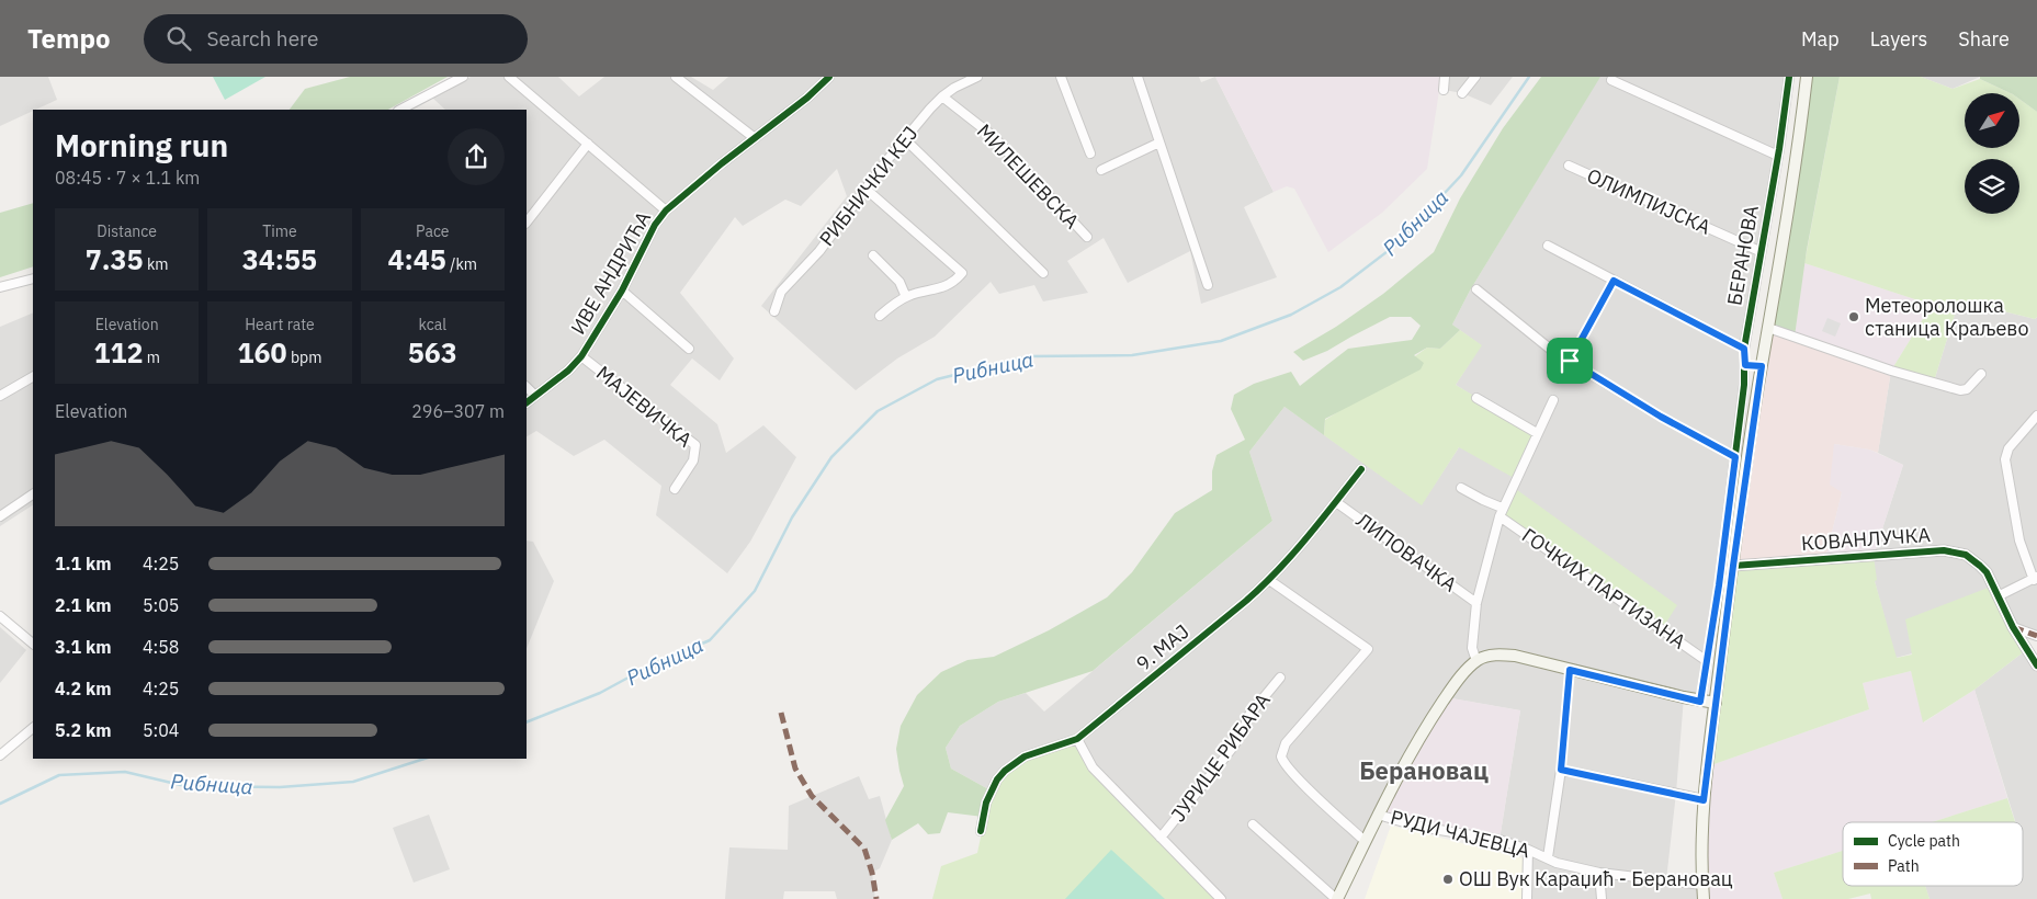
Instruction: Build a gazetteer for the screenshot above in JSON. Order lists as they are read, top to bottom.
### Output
{
  "streets": {
    "main road": ["БЕРАНОВА"],
    "street": [
      "МИЛЕШЕВСКА",
      "РИБНИЧКИ КЕЈ",
      "ОЛИМПИЈСКА",
      "ИВЕ АНДРИЋА",
      "МАЈЕВИЧКА",
      "КОВАНЛУЧКА",
      "ЛИПОВАЧКА",
      "ГОЧКИХ ПАРТИЗАНА",
      "9. МАЈ",
      "ЈУРИЦЕ РИБАРА",
      "РУДИ ЧАЈЕВЦА"
    ]
  },
  "crossings": [
    ["МИЛЕШЕВСКА", "РИБНИЧКИ КЕЈ"],
    ["ОЛИМПИЈСКА", "БЕРАНОВА"],
    ["БЕРАНОВА", "КОВАНЛУЧКА"],
    ["БЕРАНОВА", "ГОЧКИХ ПАРТИЗАНА"],
    ["БЕРАНОВА", "РУДИ ЧАЈЕВЦА"],
    ["ИВЕ АНДРИЋА", "МАЈЕВИЧКА"],
    ["ЛИПОВАЧКА", "9. МАЈ"]
  ],
  "districts": ["Берановац"],
  "water": ["Рибница"],
  "places": ["Метеоролошка станица Краљево", "ОШ Вук Караџић - Берановац"],
  "legend": ["Cycle path", "Path"],
  "north": "top right",
  "page": {
    "header": "Tempo",
    "search": "Search here",
    "nav": ["Map", "Layers", "Share"],
    "heading": ["Morning run", "08:45 · 7 × 1.1 km"],
    "stats": [
      ["Distance", "7.35 km"],
      ["Time", "34:55"],
      ["Pace", "4:45 /km"],
      ["Elevation", "112 m"],
      ["Heart rate", "160 bpm"],
      ["kcal", "563"]
    ],
    "chart": ["Elevation", "296–307 m"],
    "list": [
      {
        "name": "1.1 km",
        "note": "4:25"
      },
      {
        "name": "2.1 km",
        "note": "5:05"
      },
      {
        "name": "3.1 km",
        "note": "4:58"
      },
      {
        "name": "4.2 km",
        "note": "4:25"
      },
      {
        "name": "5.2 km",
        "note": "5:04"
      }
    ]
  }
}
